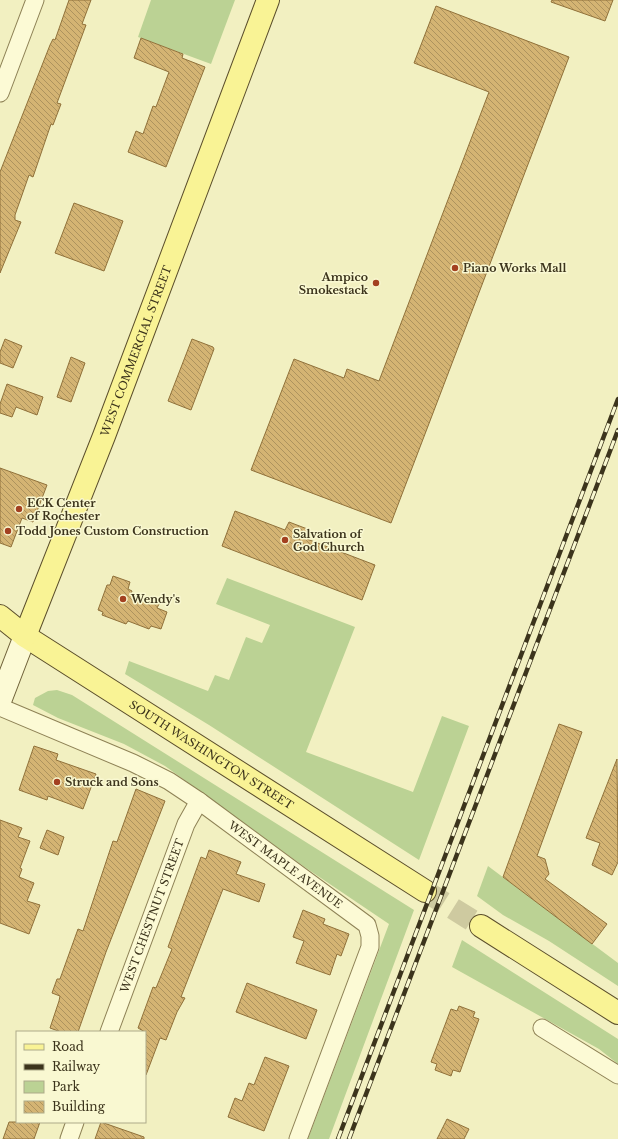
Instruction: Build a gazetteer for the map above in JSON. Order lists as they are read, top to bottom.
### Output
{
  "streets": {
    "main road": ["WEST COMMERCIAL STREET", "SOUTH WASHINGTON STREET"],
    "street": ["WEST MAPLE AVENUE", "WEST CHESTNUT STREET"]
  },
  "crossings": [
    ["WEST COMMERCIAL STREET", "SOUTH WASHINGTON STREET"],
    ["WEST MAPLE AVENUE", "WEST CHESTNUT STREET"]
  ],
  "places": [
    "Piano Works Mall",
    "Ampico Smokestack",
    "ECK Center of Rochester",
    "Todd Jones Custom Construction",
    "Salvation of God Church",
    "Wendy's",
    "Struck and Sons"
  ],
  "legend": [
    "Road",
    "Railway",
    "Park",
    "Building"
  ]
}
